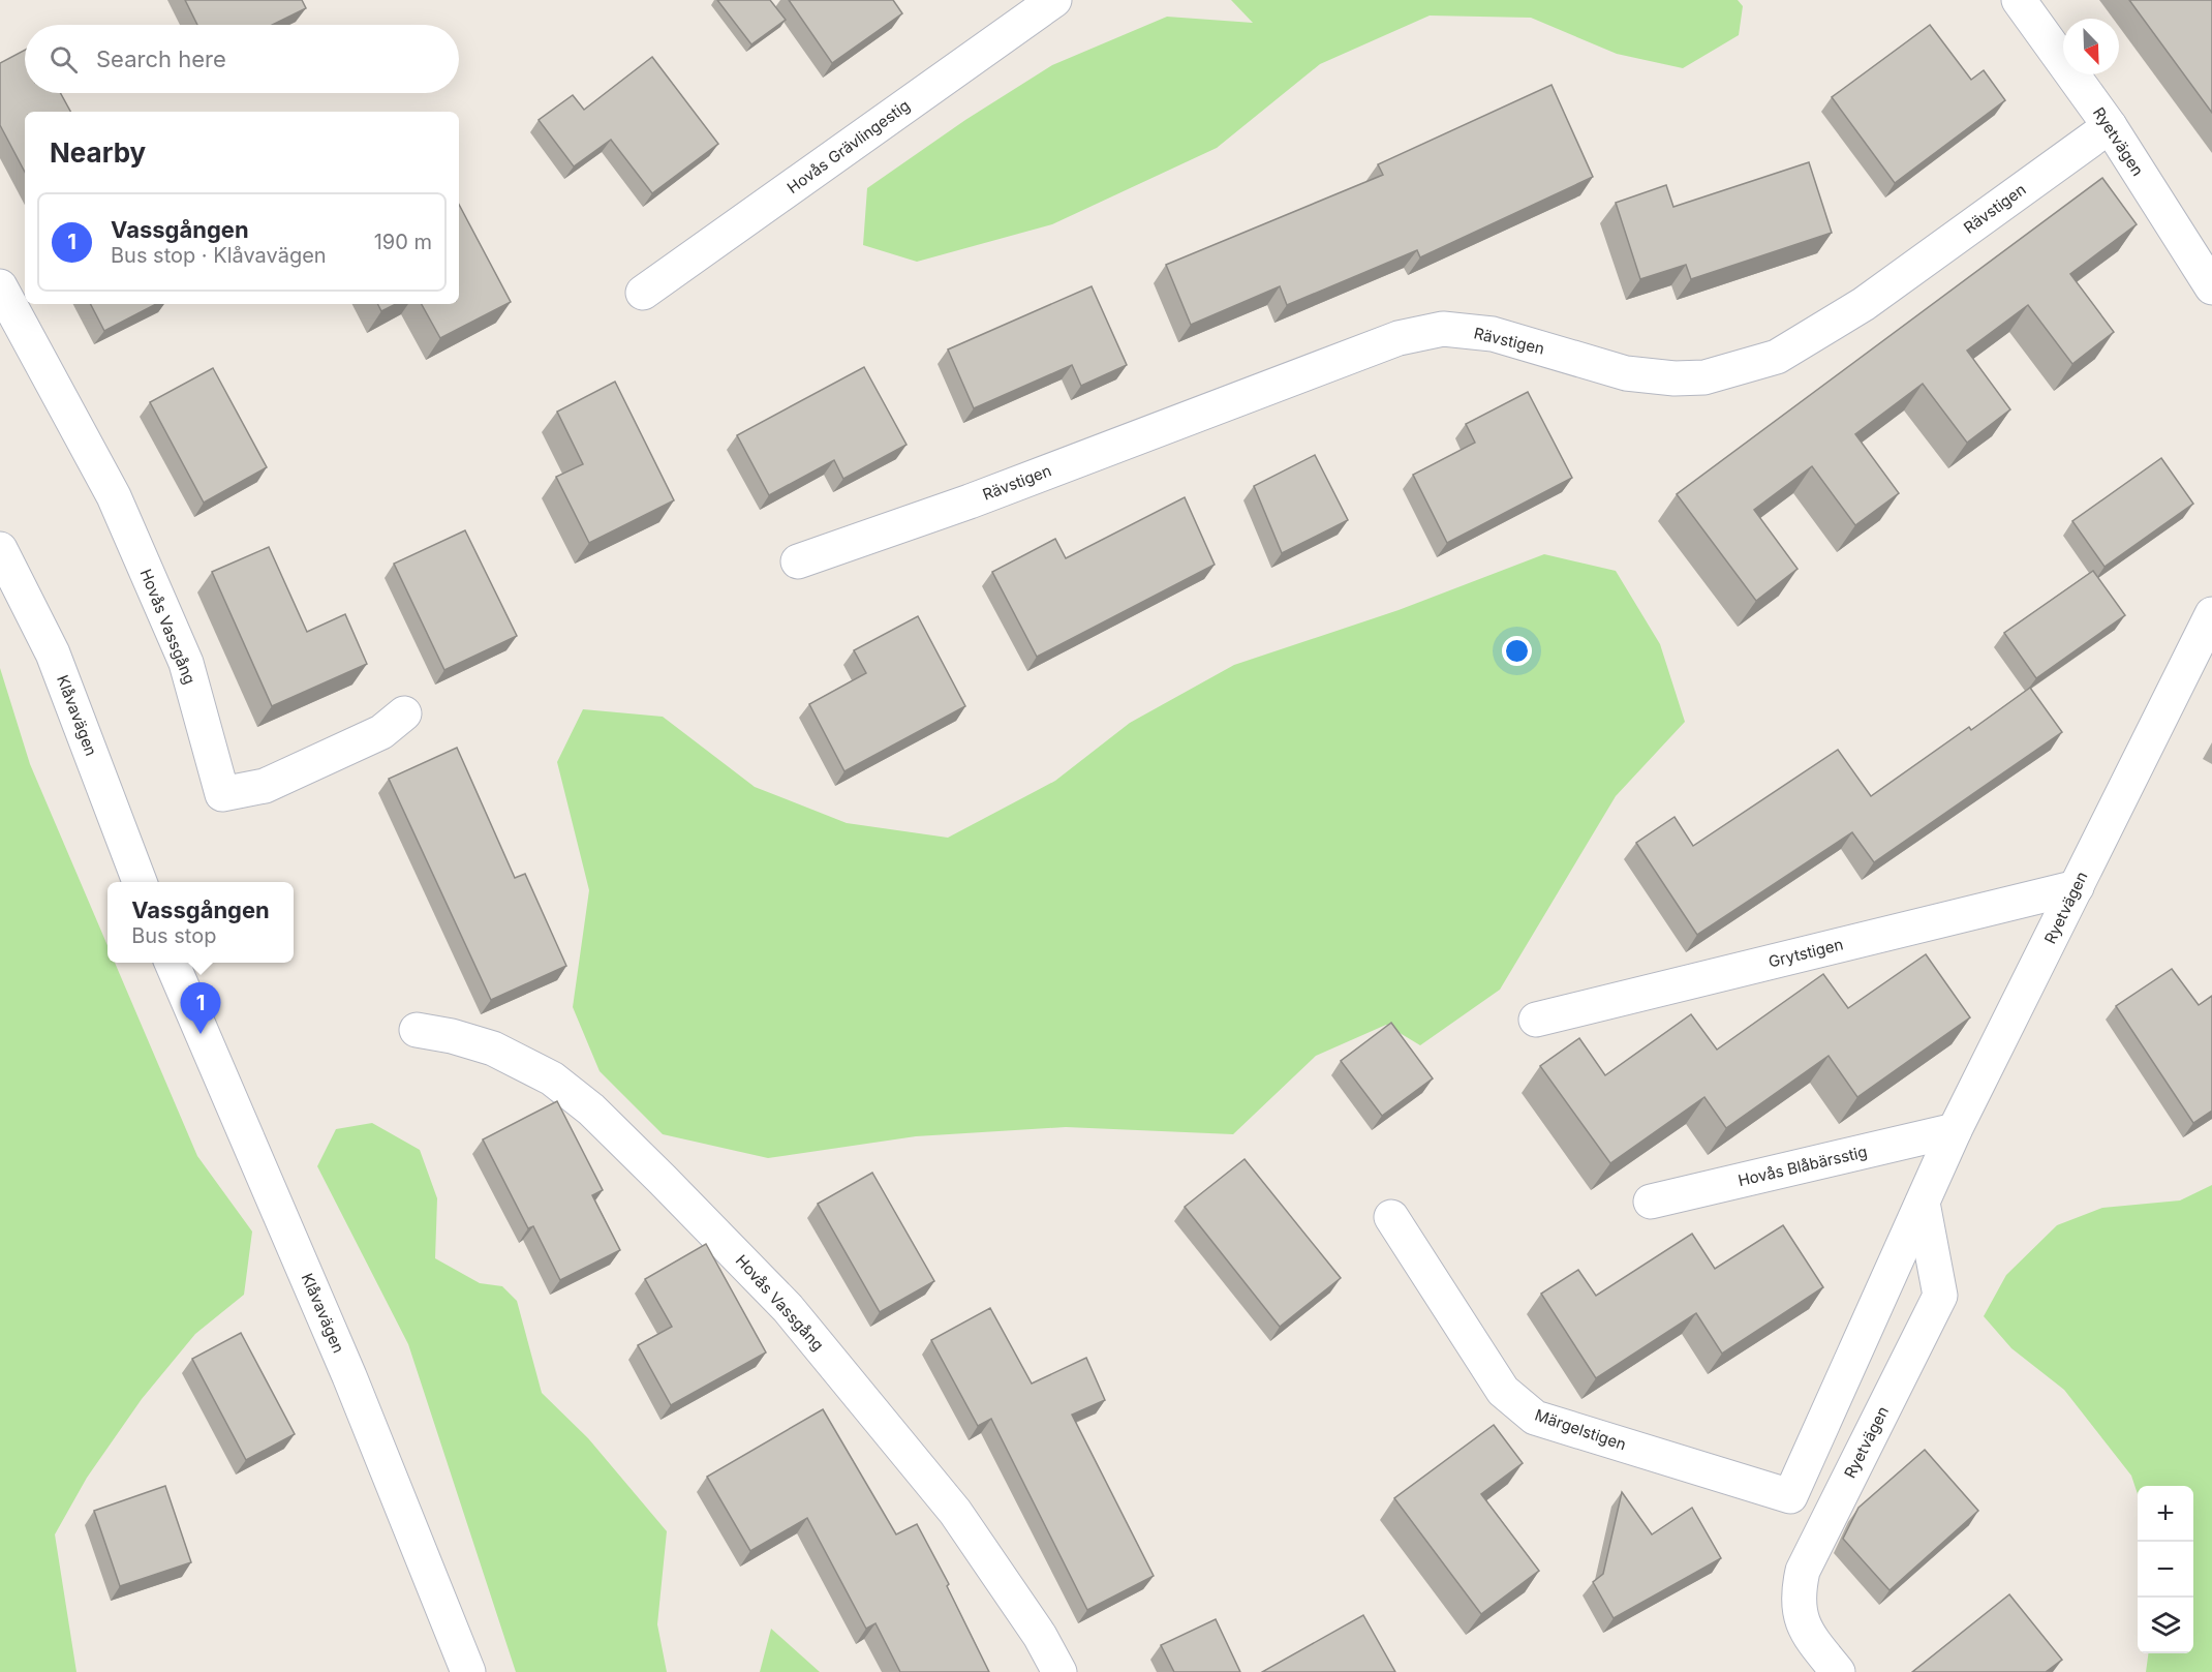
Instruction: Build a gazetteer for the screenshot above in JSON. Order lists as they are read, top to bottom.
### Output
{
  "streets": {
    "street": [
      "Ryetvägen",
      "Hovås Grävlingestig",
      "Rävstigen",
      "Hovås Vassgång",
      "Klåvavägen",
      "Grytstigen",
      "Hovås Blåbärsstig",
      "Märgelstigen"
    ]
  },
  "crossings": [
    ["Ryetvägen", "Rävstigen"],
    ["Ryetvägen", "Grytstigen"],
    ["Ryetvägen", "Hovås Blåbärsstig"],
    ["Ryetvägen", "Märgelstigen"]
  ],
  "north": "bottom right",
  "page": {
    "search": "Search here",
    "heading": "Nearby",
    "list": [
      {
        "mark": "1",
        "name": "Vassgången",
        "note": "Bus stop · Klåvavägen",
        "value": "190 m"
      }
    ],
    "popup": ["Vassgången", "Bus stop"],
    "pins": "1",
    "map_buttons": ["+", "−"]
  }
}
